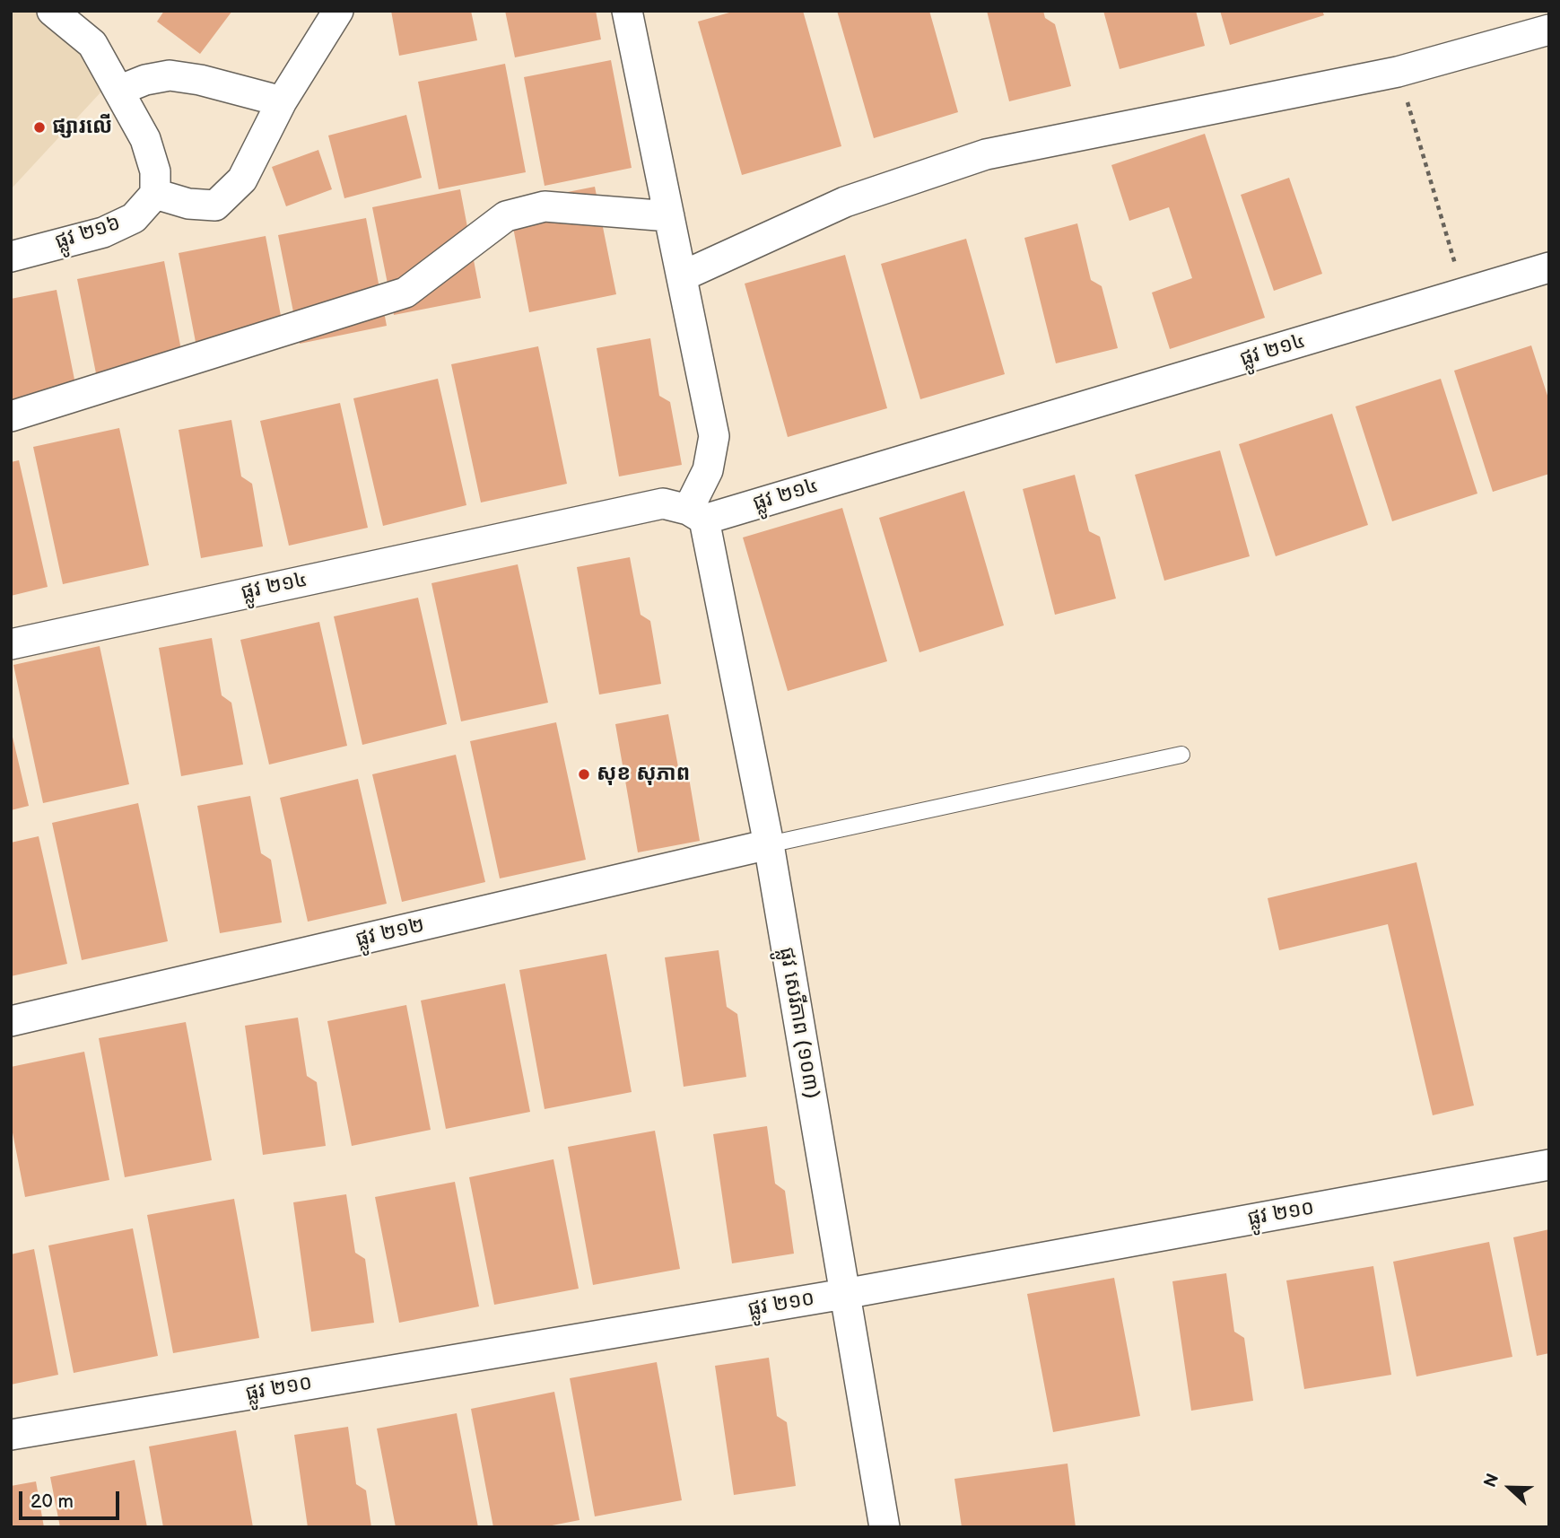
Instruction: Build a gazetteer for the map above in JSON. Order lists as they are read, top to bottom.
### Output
{
  "streets": {
    "street": [
      "ផ្លូវ ២១៦",
      "ផ្លូវ ២១៤",
      "ផ្លូវ ២១២",
      "ផ្លូវ សេរីភាព (១០៣)",
      "ផ្លូវ ២១០"
    ]
  },
  "crossings": [
    ["ផ្លូវ ២១៤", "ផ្លូវ សេរីភាព (១០៣)"],
    ["ផ្លូវ ២១២", "ផ្លូវ សេរីភាព (១០៣)"],
    ["ផ្លូវ សេរីភាព (១០៣)", "ផ្លូវ ២១០"]
  ],
  "places": ["ផ្សារលើ", "សុខ សុភាព"],
  "scale_bar": "20 m",
  "north": "left"
}
